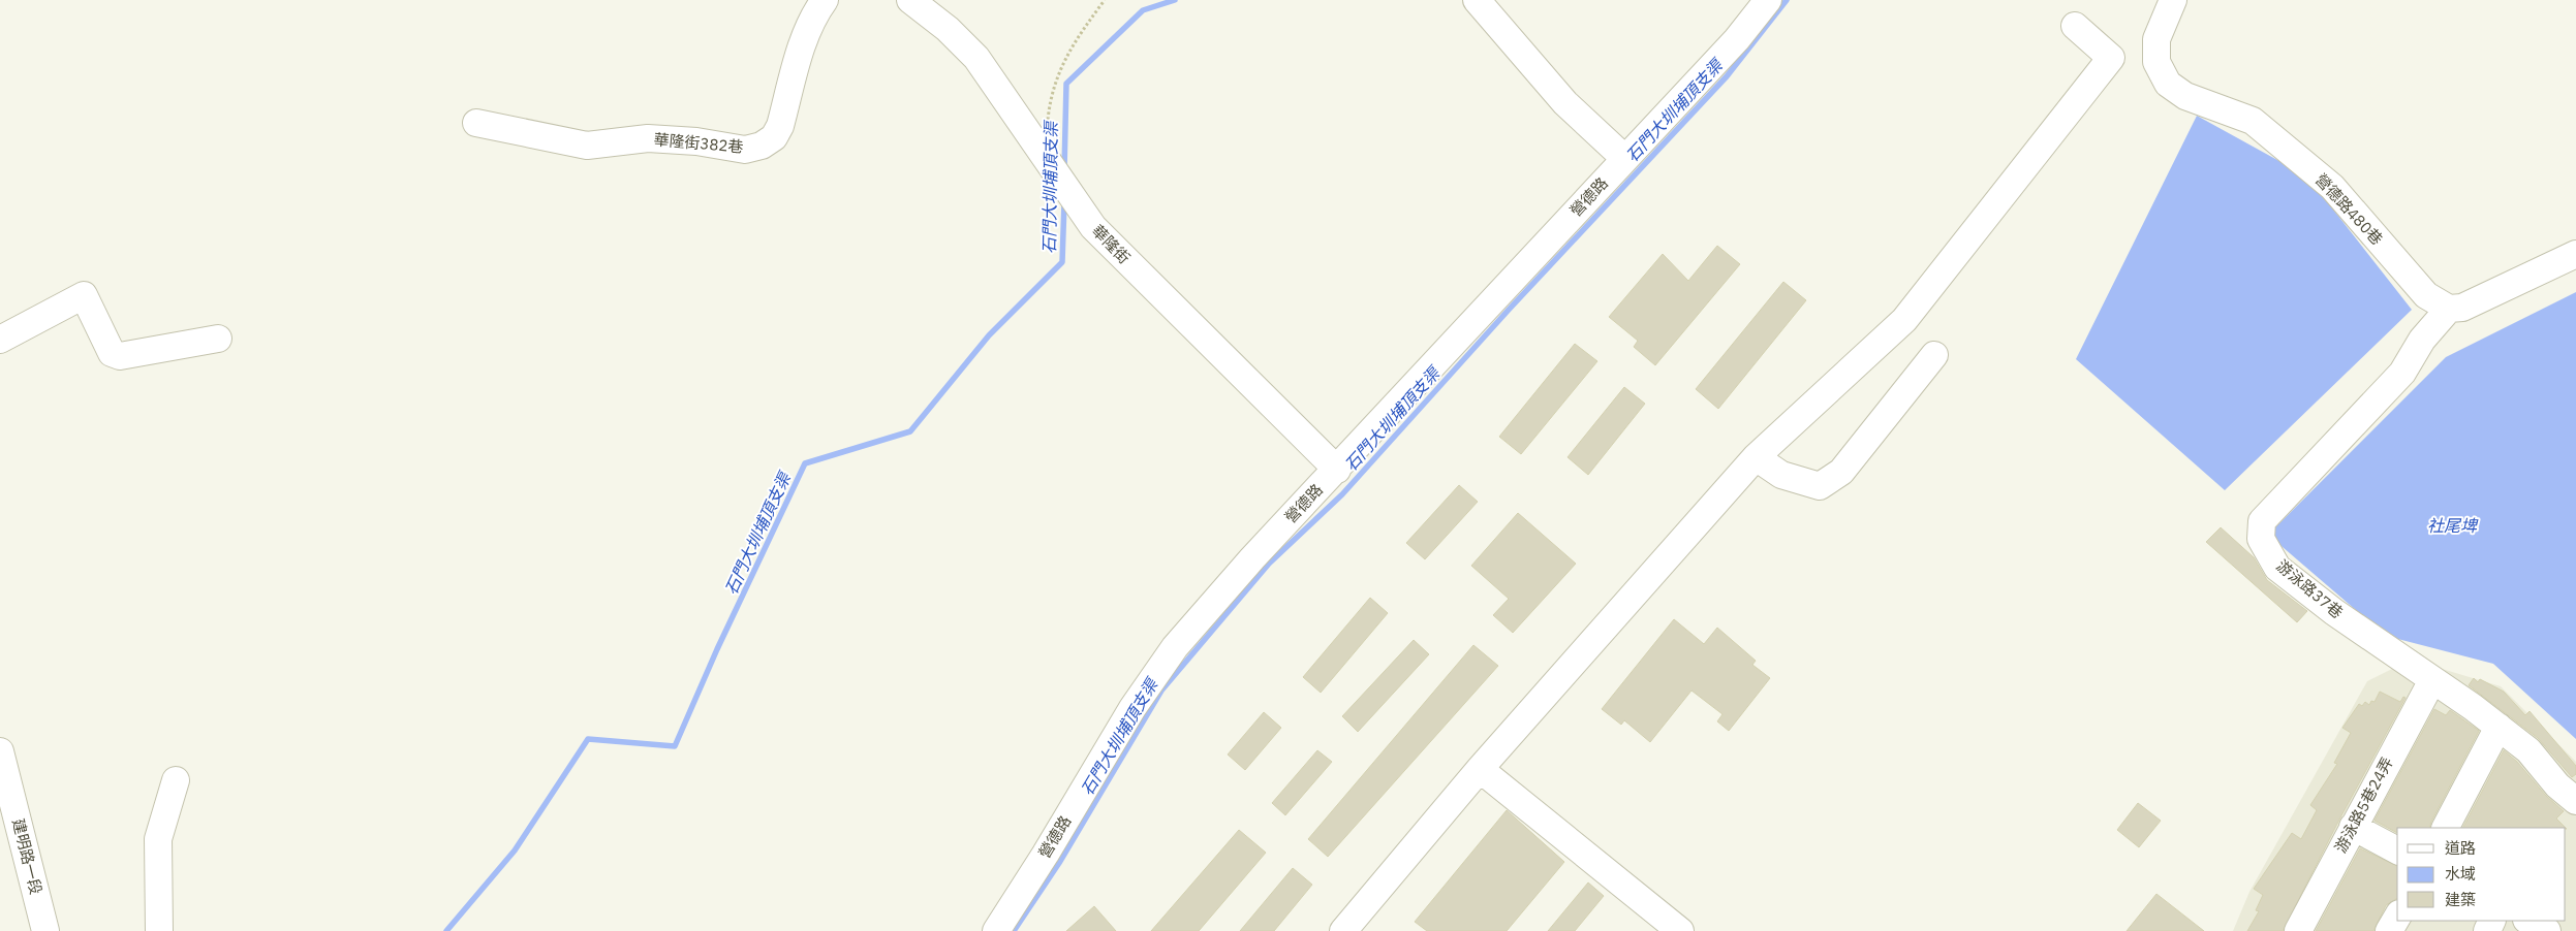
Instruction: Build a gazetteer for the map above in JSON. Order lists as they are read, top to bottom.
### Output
{
  "streets": {
    "street": [
      "華隆街382巷",
      "營德路",
      "營德路480巷",
      "華隆街",
      "游泳路37巷",
      "游泳路5巷24弄",
      "建明路一段"
    ]
  },
  "crossings": [
    ["營德路", "華隆街"],
    ["營德路480巷", "游泳路37巷"],
    ["游泳路37巷", "游泳路5巷24弄"]
  ],
  "water": ["石門大圳埔頂支渠", "社尾埤"],
  "legend": ["道路", "水域", "建築"]
}
